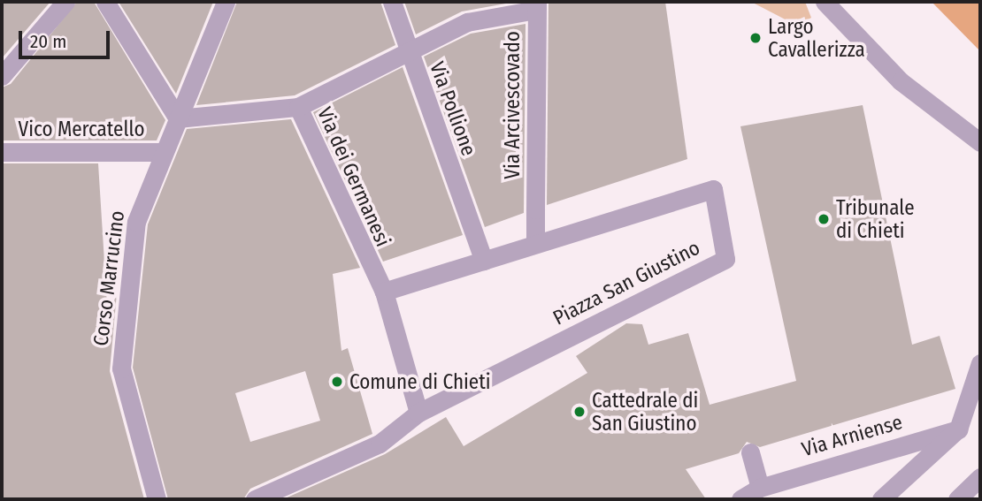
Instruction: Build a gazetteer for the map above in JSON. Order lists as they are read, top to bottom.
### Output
{
  "streets": {
    "street": [
      "Via Arcivescovado",
      "Via Pollione",
      "Vico Mercatello",
      "Via dei Germanesi",
      "Corso Marrucino",
      "Piazza San Giustino",
      "Via Arniense"
    ]
  },
  "crossings": [
    ["Via Arcivescovado", "Via dei Germanesi"],
    ["Via Arcivescovado", "Piazza San Giustino"],
    ["Via Pollione", "Via dei Germanesi"],
    ["Via Pollione", "Piazza San Giustino"],
    ["Vico Mercatello", "Corso Marrucino"],
    ["Via dei Germanesi", "Corso Marrucino"],
    ["Via dei Germanesi", "Piazza San Giustino"]
  ],
  "places": [
    "Largo Cavallerizza",
    "Tribunale di Chieti",
    "Comune di Chieti",
    "Cattedrale di San Giustino"
  ],
  "scale_bar": "20 m"
}
